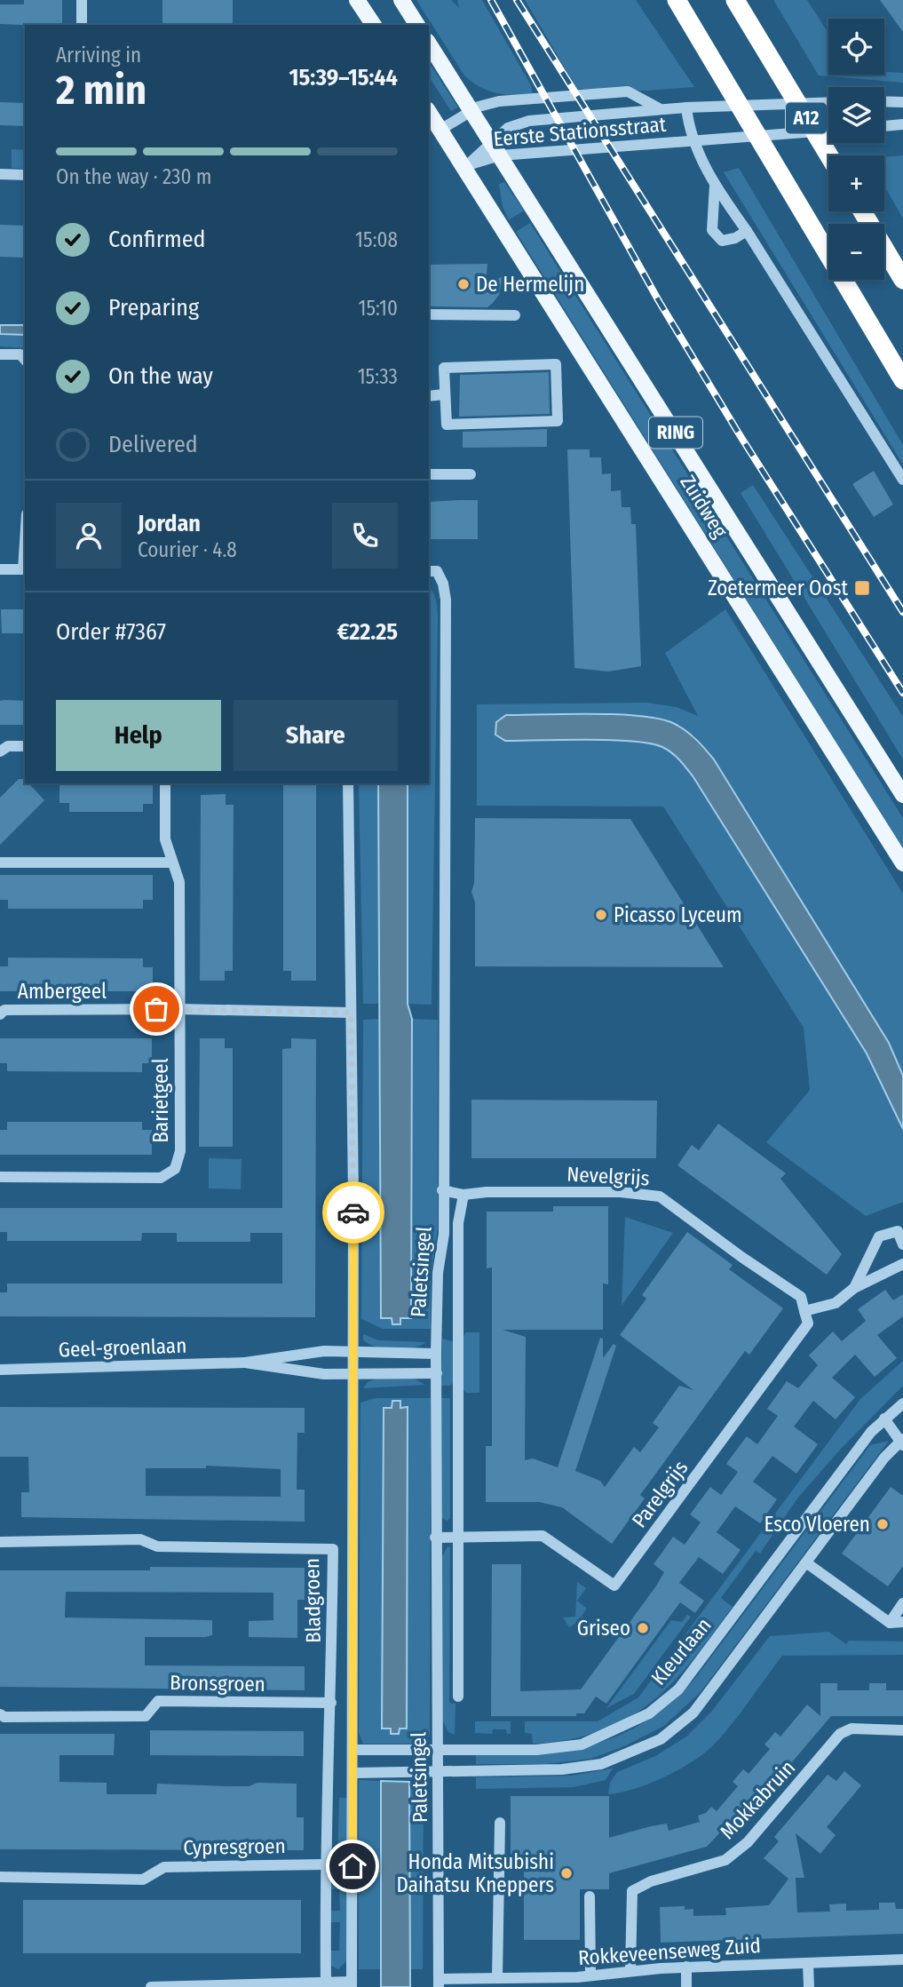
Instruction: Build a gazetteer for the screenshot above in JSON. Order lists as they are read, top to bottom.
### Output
{
  "streets": {
    "highway": ["A12"],
    "main road": ["RING", "Zuidweg"],
    "street": [
      "Eerste Stationsstraat",
      "Ambergeel",
      "Barietgeel",
      "Nevelgrijs",
      "Paletsingel",
      "Geel-groenlaan",
      "Parelgrijs",
      "Bladgroen",
      "Kleurlaan",
      "Bronsgroen",
      "Mokkabruin",
      "Cypresgroen",
      "Rokkeveenseweg Zuid"
    ]
  },
  "crossings": [
    ["Eerste Stationsstraat", "Zuidweg"],
    ["Ambergeel", "Barietgeel"],
    ["Nevelgrijs", "Paletsingel"],
    ["Nevelgrijs", "Parelgrijs"],
    ["Paletsingel", "Geel-groenlaan"],
    ["Paletsingel", "Parelgrijs"],
    ["Paletsingel", "Kleurlaan"],
    ["Paletsingel", "Rokkeveenseweg Zuid"],
    ["Bladgroen", "Bronsgroen"],
    ["Bladgroen", "Cypresgroen"],
    ["Mokkabruin", "Rokkeveenseweg Zuid"]
  ],
  "places": {
    "other": [
      "De Hermelijn",
      "Picasso Lyceum",
      "Esco Vloeren",
      "Griseo",
      "Honda Mitsubishi Daihatsu Kneppers"
    ],
    "transit": ["Zoetermeer Oost"]
  },
  "page": {
    "map_buttons": ["+", "−"],
    "heading": ["2 min", "Arriving in", "15:39–15:44"],
    "panel": [
      "Jordan",
      "Courier · 4.8",
      "Order #7367",
      "€22.25"
    ],
    "bar": "On the way · 230 m",
    "list": [
      ["Confirmed", "15:08"],
      ["Preparing", "15:10"],
      ["On the way", "15:33"],
      "Delivered"
    ],
    "buttons": ["Help", "Share"]
  }
}
